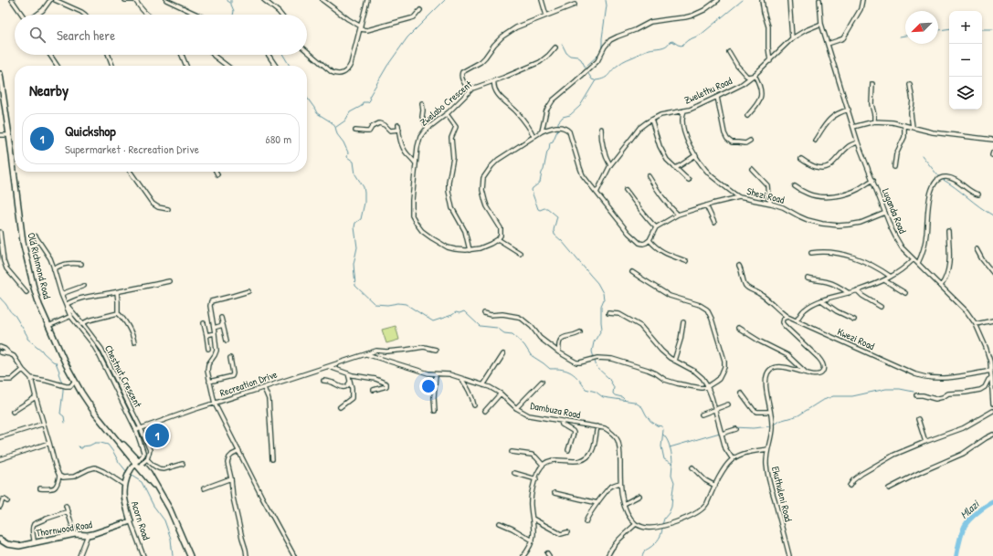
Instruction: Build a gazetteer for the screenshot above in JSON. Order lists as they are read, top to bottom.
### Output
{
  "streets": {
    "street": [
      "Zwelethu Road",
      "Zwelabo Crescent",
      "Shezi Road",
      "Luganda Road",
      "Old Richmond Road",
      "Kwezi Road",
      "Chestnut Crescent",
      "Recreation Drive",
      "Dambuza Road",
      "Ekuthuleni Road",
      "Acorn Road",
      "Thornwood Road"
    ]
  },
  "crossings": [
    ["Zwelethu Road", "Luganda Road"],
    ["Shezi Road", "Luganda Road"],
    ["Luganda Road", "Kwezi Road"],
    ["Old Richmond Road", "Chestnut Crescent"],
    ["Old Richmond Road", "Acorn Road"],
    ["Kwezi Road", "Ekuthuleni Road"],
    ["Chestnut Crescent", "Recreation Drive"],
    ["Chestnut Crescent", "Acorn Road"],
    ["Recreation Drive", "Dambuza Road"],
    ["Acorn Road", "Thornwood Road"]
  ],
  "water": ["Mlazi"],
  "north": "bottom left",
  "page": {
    "map_buttons": ["+", "−"],
    "search": "Search here",
    "heading": "Nearby",
    "list": [
      {
        "mark": "1",
        "name": "Quickshop",
        "note": "Supermarket · Recreation Drive",
        "value": "680 m"
      }
    ],
    "pins": "1"
  }
}
